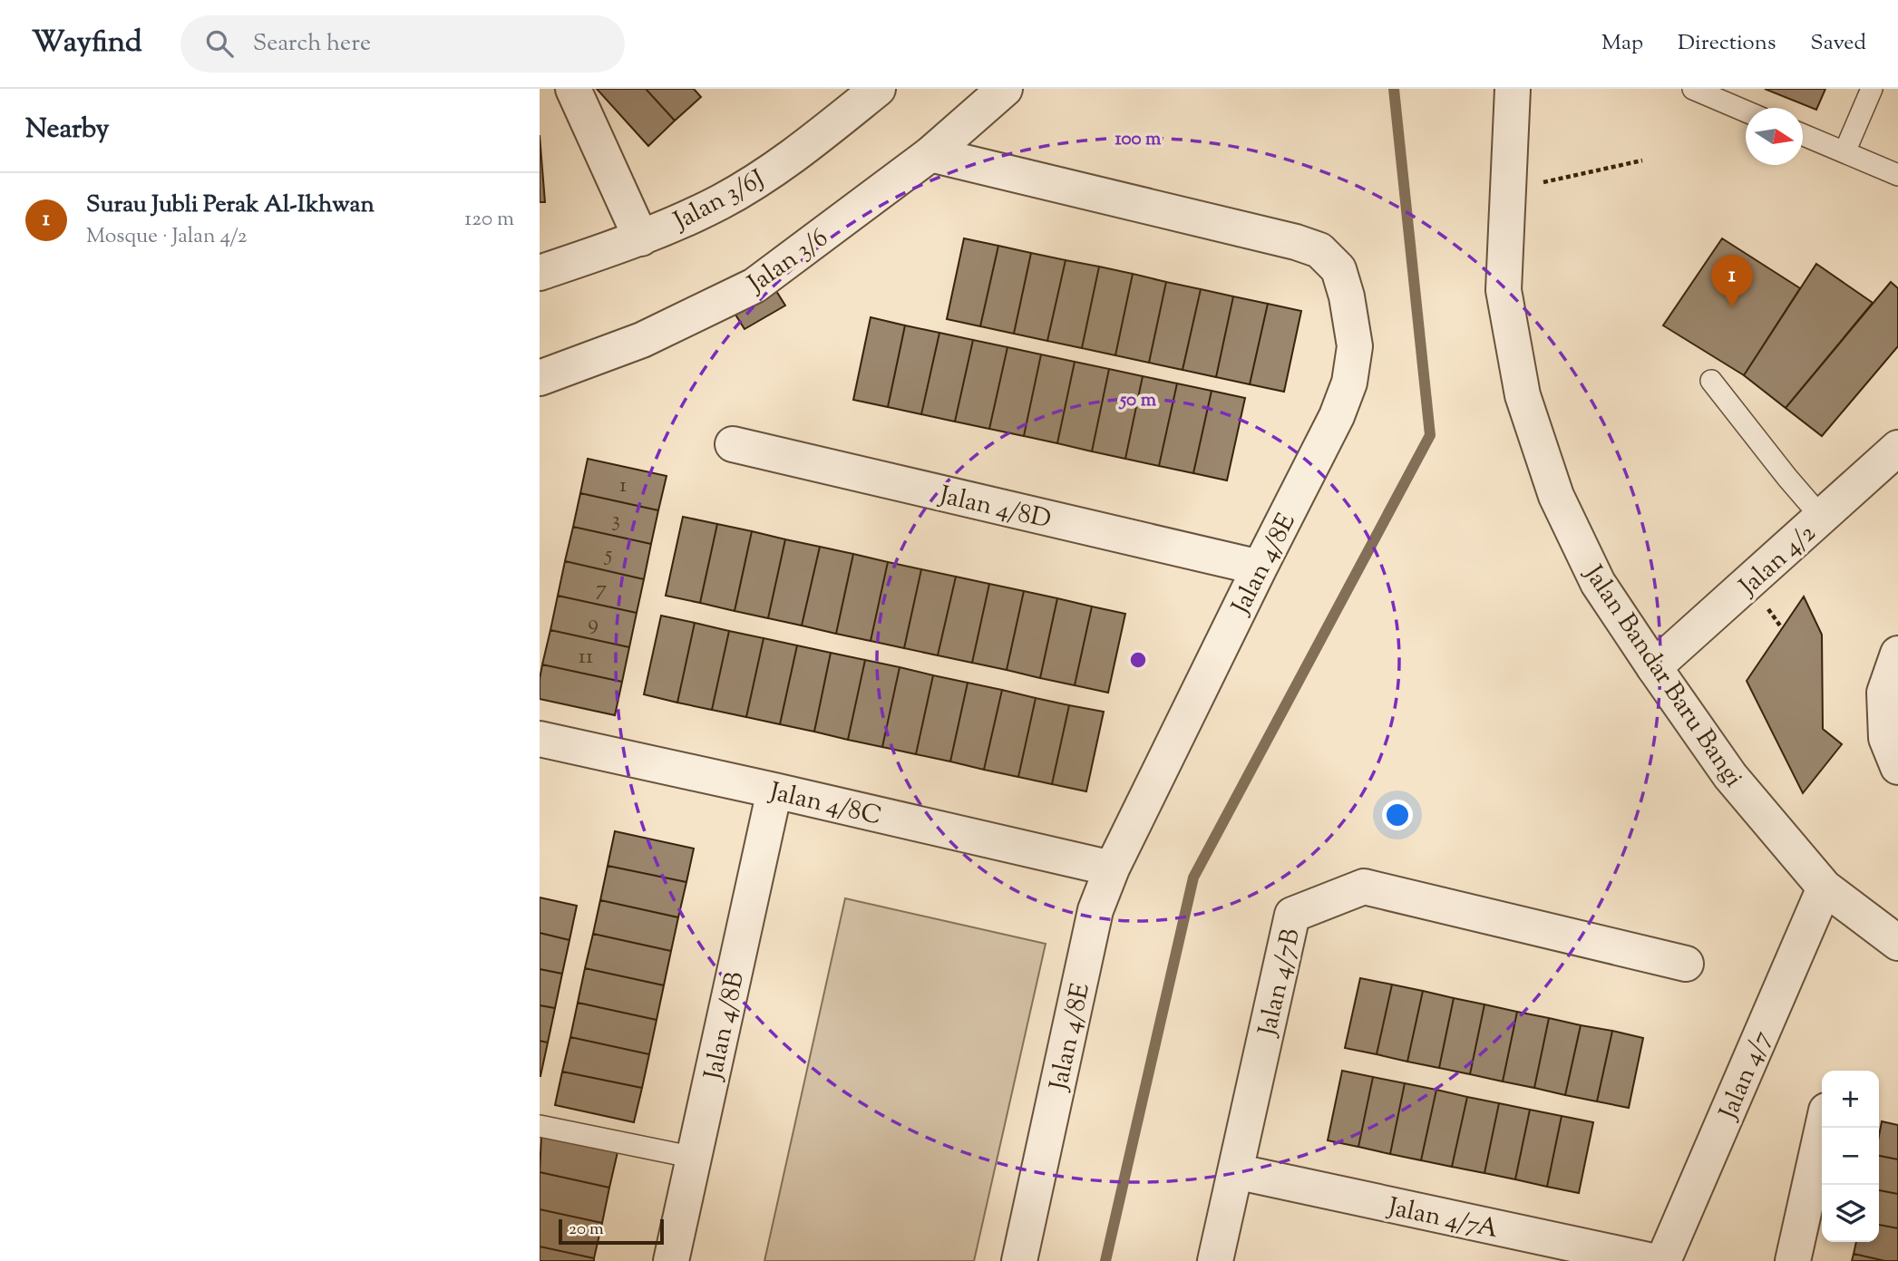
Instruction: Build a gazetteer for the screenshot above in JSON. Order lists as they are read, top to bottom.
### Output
{
  "streets": {
    "street": [
      "Jalan 3/6J",
      "Jalan 3/6",
      "Jalan 4/8D",
      "Jalan 4/2",
      "Jalan 4/8E",
      "Jalan Bandar Baru Bangi",
      "Jalan 4/8C",
      "Jalan 4/7B",
      "Jalan 4/8B",
      "Jalan 4/7",
      "Jalan 4/7A"
    ]
  },
  "crossings": [
    ["Jalan 3/6", "Jalan 4/8E"],
    ["Jalan 4/8D", "Jalan 4/8E"],
    ["Jalan 4/2", "Jalan Bandar Baru Bangi"],
    ["Jalan 4/8E", "Jalan 4/8C"],
    ["Jalan Bandar Baru Bangi", "Jalan 4/7"],
    ["Jalan 4/8C", "Jalan 4/8B"],
    ["Jalan 4/7B", "Jalan 4/7A"]
  ],
  "house_numbers": [
    "1",
    "3",
    "5",
    "7",
    "9",
    "11"
  ],
  "scale_bar": "20 m",
  "north": "right",
  "page": {
    "header": "Wayfind",
    "search": "Search here",
    "nav": ["Map", "Directions", "Saved"],
    "heading": "Nearby",
    "list": [
      {
        "mark": "1",
        "name": "Surau Jubli Perak Al-Ikhwan",
        "note": "Mosque · Jalan 4/2",
        "value": "120 m"
      }
    ],
    "pins": "1",
    "map_buttons": ["+", "−"],
    "scale": "20 m"
  },
  "rings": ["100 m", "50 m"]
}
